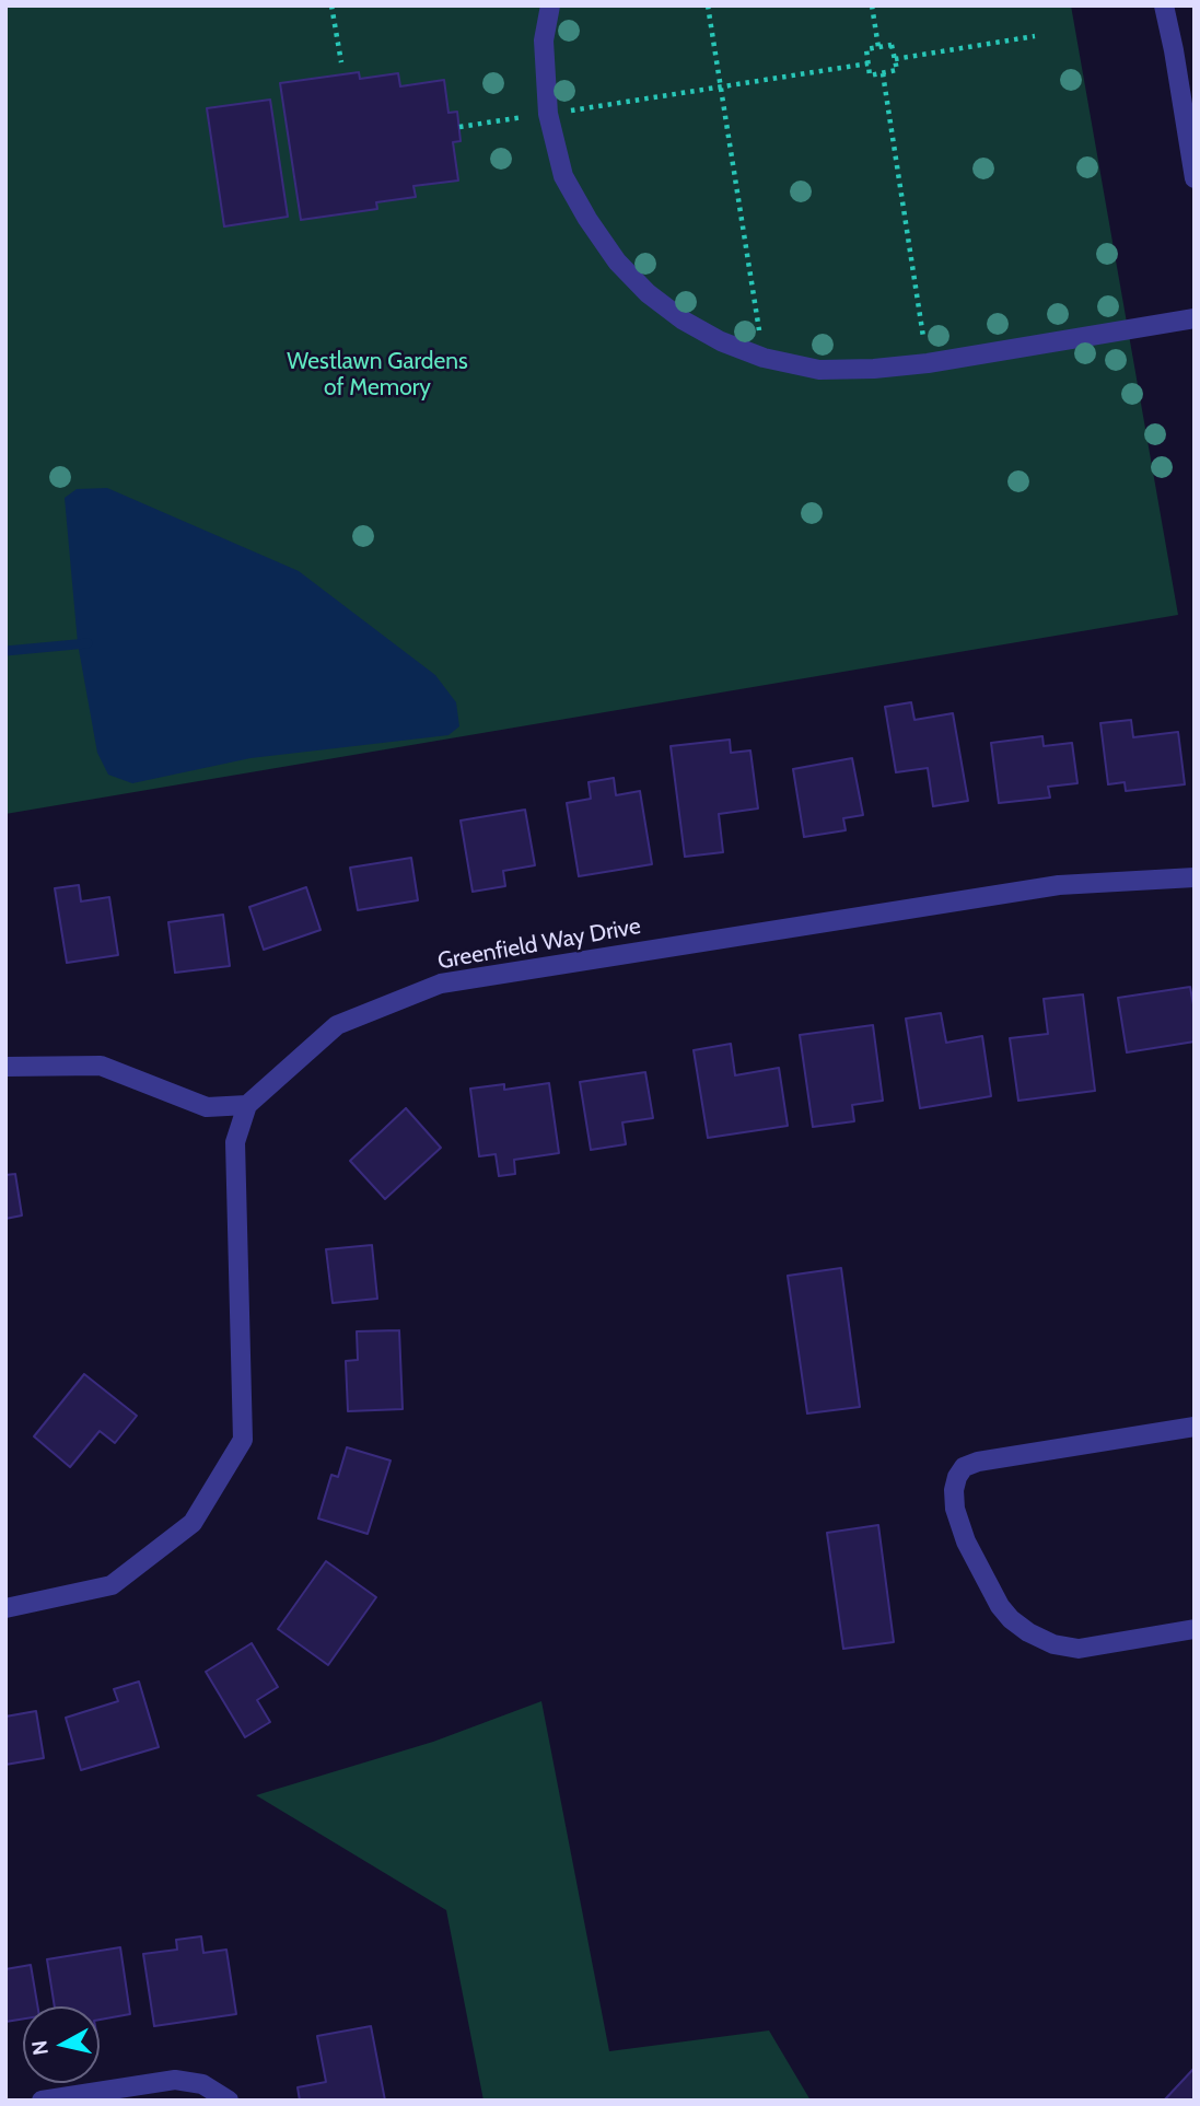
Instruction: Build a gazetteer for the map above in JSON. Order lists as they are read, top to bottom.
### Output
{
  "streets": {
    "street": ["Greenfield Way Drive"]
  },
  "parks": ["Westlawn Gardens of Memory"],
  "north": "left"
}
